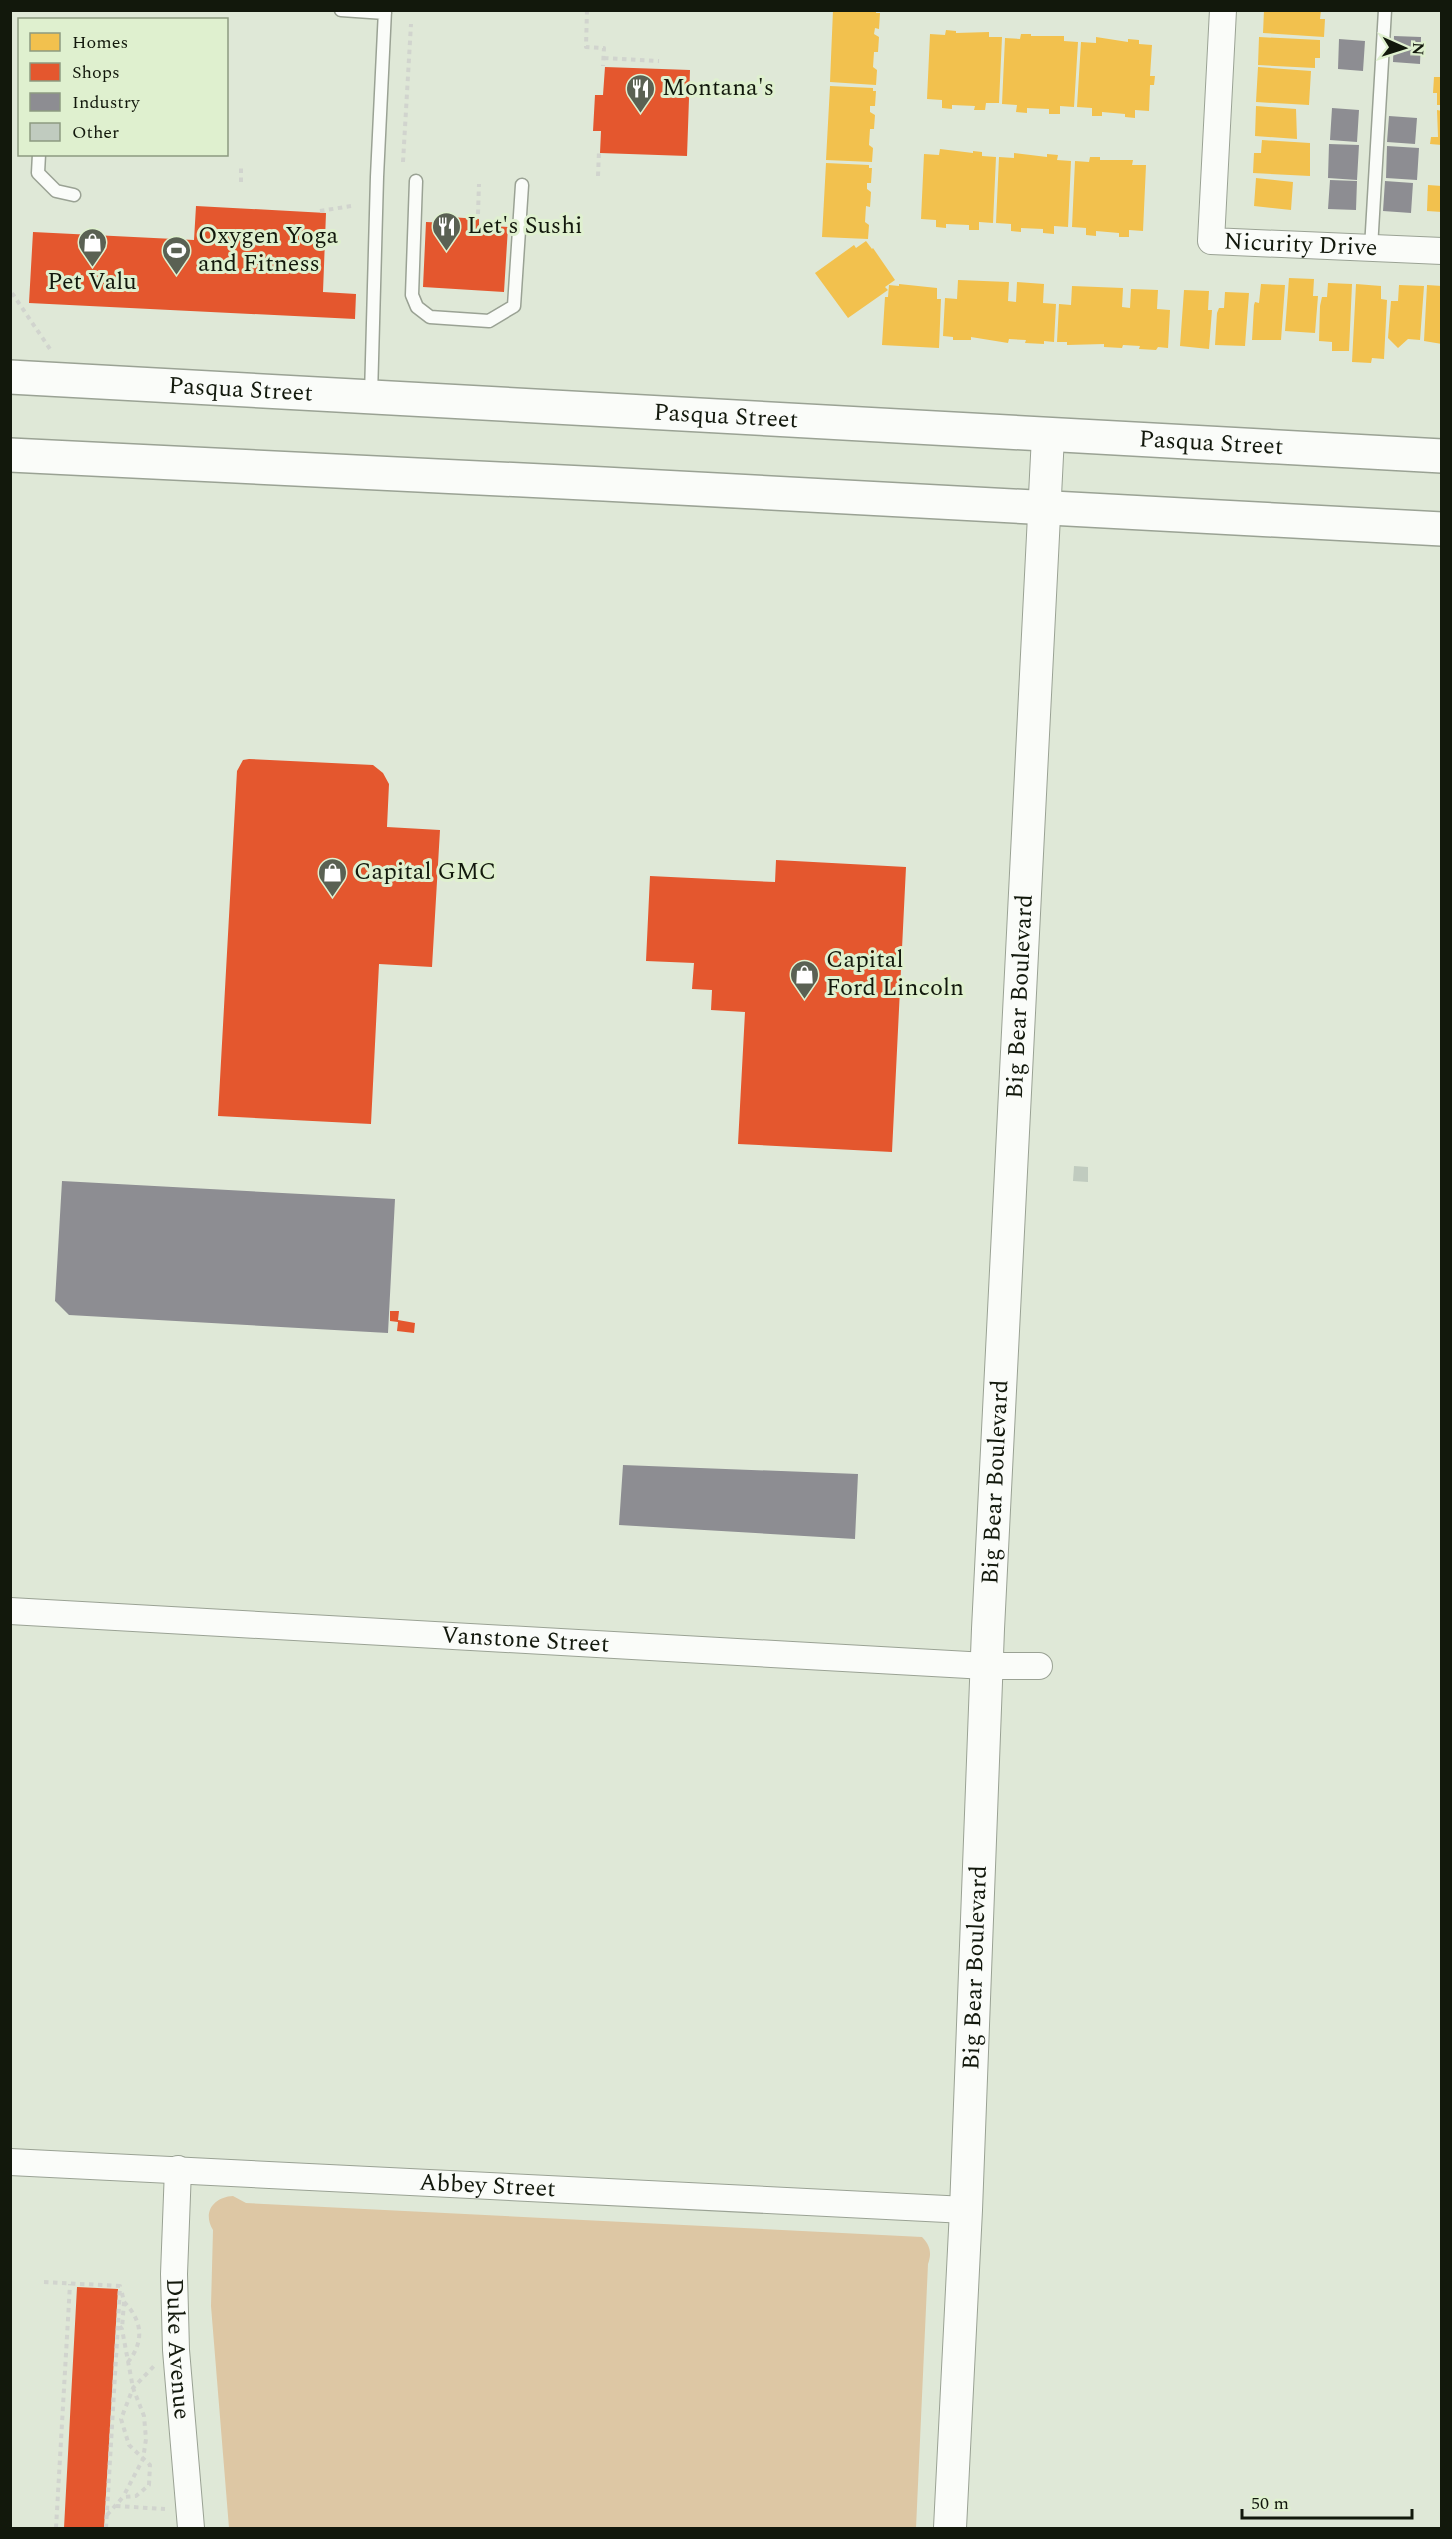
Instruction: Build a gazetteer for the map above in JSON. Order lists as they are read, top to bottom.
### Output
{
  "streets": {
    "main road": ["Pasqua Street"],
    "street": [
      "Nicurity Drive",
      "Big Bear Boulevard",
      "Vanstone Street",
      "Abbey Street",
      "Duke Avenue"
    ]
  },
  "crossings": [
    ["Pasqua Street", "Big Bear Boulevard"],
    ["Big Bear Boulevard", "Vanstone Street"],
    ["Big Bear Boulevard", "Abbey Street"],
    ["Abbey Street", "Duke Avenue"]
  ],
  "places": {
    "restaurant": ["Montana's", "Let's Sushi"],
    "shop": ["Pet Valu", "Capital GMC", "Capital Ford Lincoln"],
    "sports": ["Oxygen Yoga and Fitness"]
  },
  "legend": [
    "Homes",
    "Shops",
    "Industry",
    "Other"
  ],
  "scale_bar": "50 m",
  "north": "right"
}
